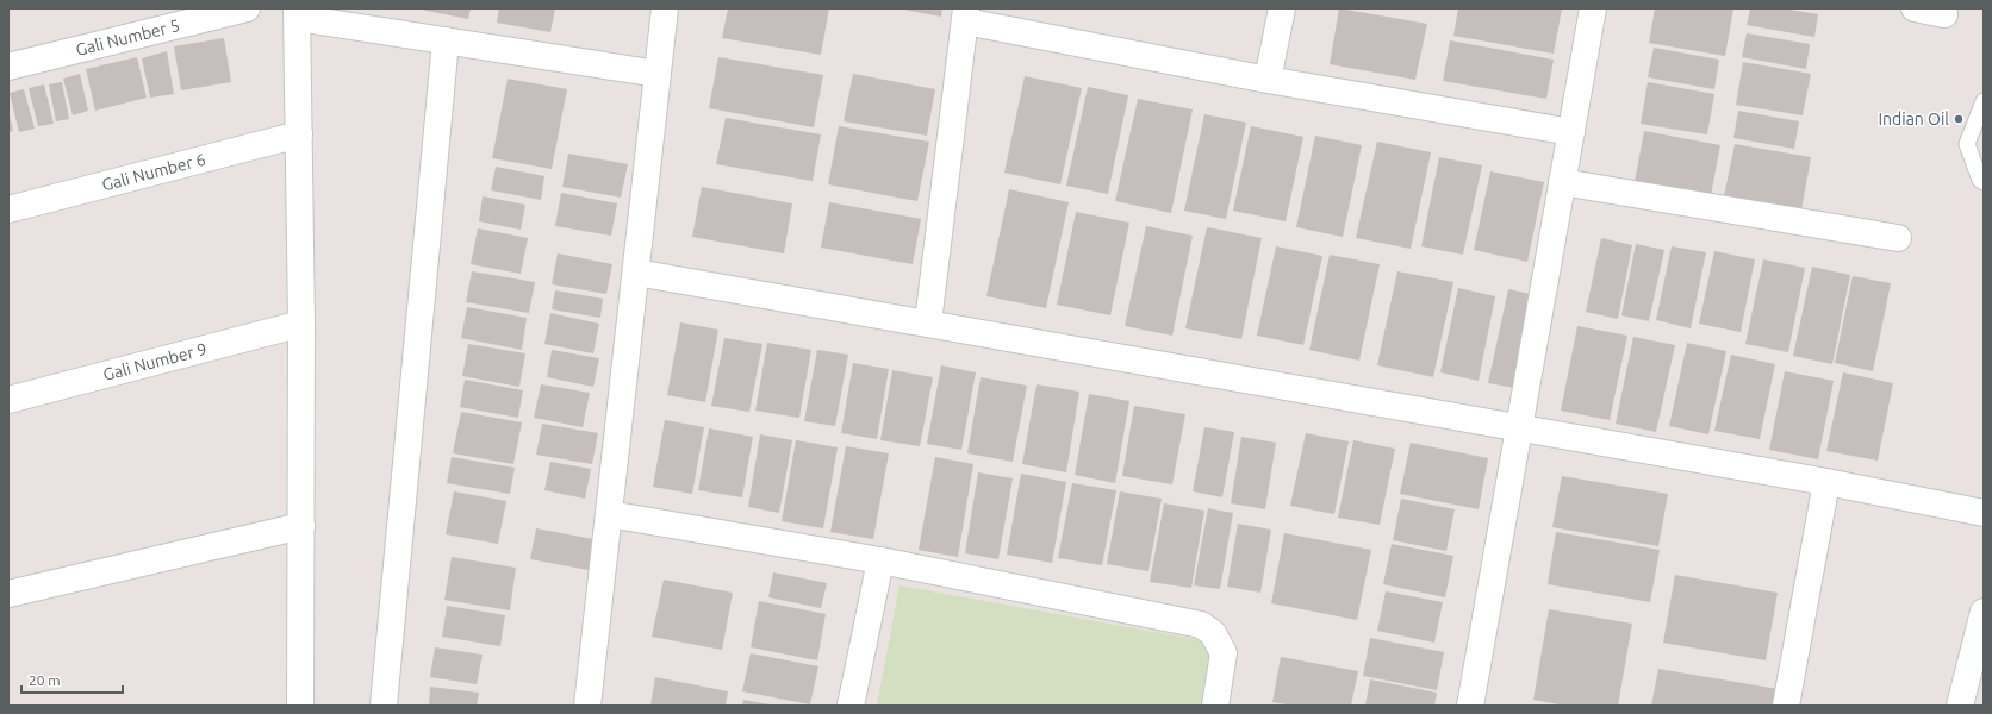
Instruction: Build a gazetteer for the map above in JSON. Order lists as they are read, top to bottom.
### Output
{
  "streets": {
    "street": ["Gali Number 5", "Gali Number 6", "Gali Number 9"]
  },
  "places": ["Indian Oil"],
  "scale_bar": "20 m"
}
